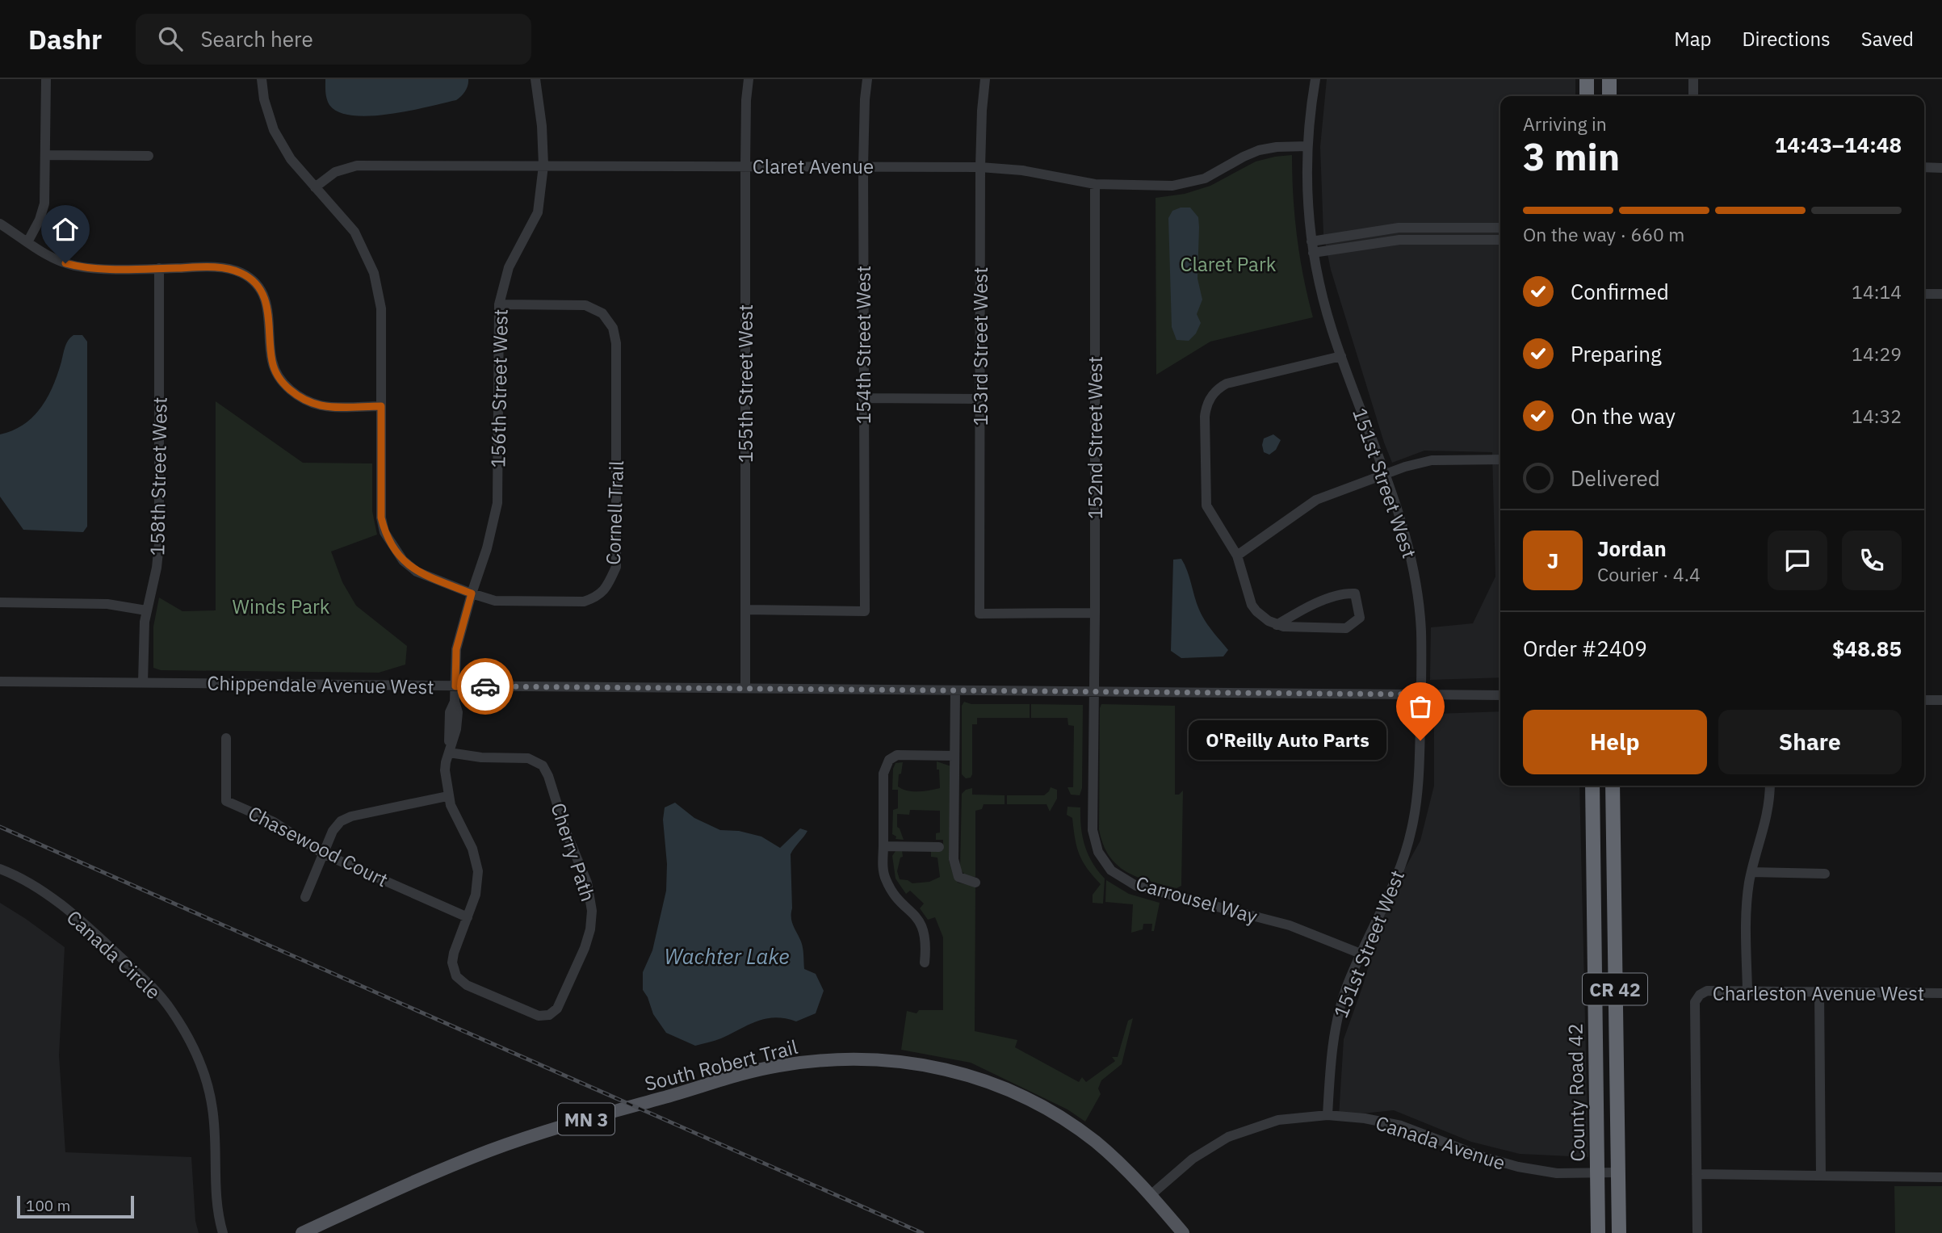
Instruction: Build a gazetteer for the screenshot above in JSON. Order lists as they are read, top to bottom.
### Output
{
  "streets": {
    "highway": ["CR 42", "County Road 42"],
    "main road": ["South Robert Trail", "MN 3"],
    "street": [
      "Claret Avenue",
      "154th Street West",
      "153rd Street West",
      "155th Street West",
      "156th Street West",
      "152nd Street West",
      "158th Street West",
      "151st Street West",
      "Cornell Trail",
      "Chippendale Avenue West",
      "Chasewood Court",
      "Cherry Path",
      "Carrousel Way",
      "Canada Circle",
      "Charleston Avenue West",
      "Canada Avenue"
    ]
  },
  "crossings": [
    ["Claret Avenue", "154th Street West"],
    ["Claret Avenue", "153rd Street West"],
    ["Claret Avenue", "155th Street West"],
    ["Claret Avenue", "156th Street West"],
    ["Claret Avenue", "152nd Street West"],
    ["Claret Avenue", "151st Street West"],
    ["Claret Avenue", "Cornell Trail"],
    ["154th Street West", "155th Street West"],
    ["153rd Street West", "152nd Street West"],
    ["155th Street West", "Chippendale Avenue West"],
    ["156th Street West", "Cornell Trail"],
    ["156th Street West", "Chippendale Avenue West"],
    ["156th Street West", "Chasewood Court"],
    ["156th Street West", "Cherry Path"],
    ["152nd Street West", "Chippendale Avenue West"],
    ["152nd Street West", "Carrousel Way"],
    ["158th Street West", "Chippendale Avenue West"],
    ["151st Street West", "Chippendale Avenue West"],
    ["151st Street West", "Carrousel Way"],
    ["151st Street West", "Canada Avenue"],
    ["Chippendale Avenue West", "Carrousel Way"],
    ["South Robert Trail", "Canada Avenue"],
    ["County Road 42", "Canada Avenue"]
  ],
  "water": ["Wachter Lake"],
  "parks": ["Claret Park", "Winds Park"],
  "places": ["O'Reilly Auto Parts"],
  "scale_bar": "100 m",
  "page": {
    "header": "Dashr",
    "search": "Search here",
    "nav": ["Map", "Directions", "Saved"],
    "heading": ["3 min", "Arriving in", "14:43–14:48"],
    "panel": [
      "Jordan",
      "Courier · 4.4",
      "Order #2409",
      "$48.85"
    ],
    "bar": "On the way · 660 m",
    "list": [
      ["Confirmed", "14:14"],
      ["Preparing", "14:29"],
      ["On the way", "14:32"],
      "Delivered"
    ],
    "round": "J",
    "buttons": ["Help", "Share"],
    "bubble": "O'Reilly Auto Parts",
    "scale": "100 m"
  }
}
